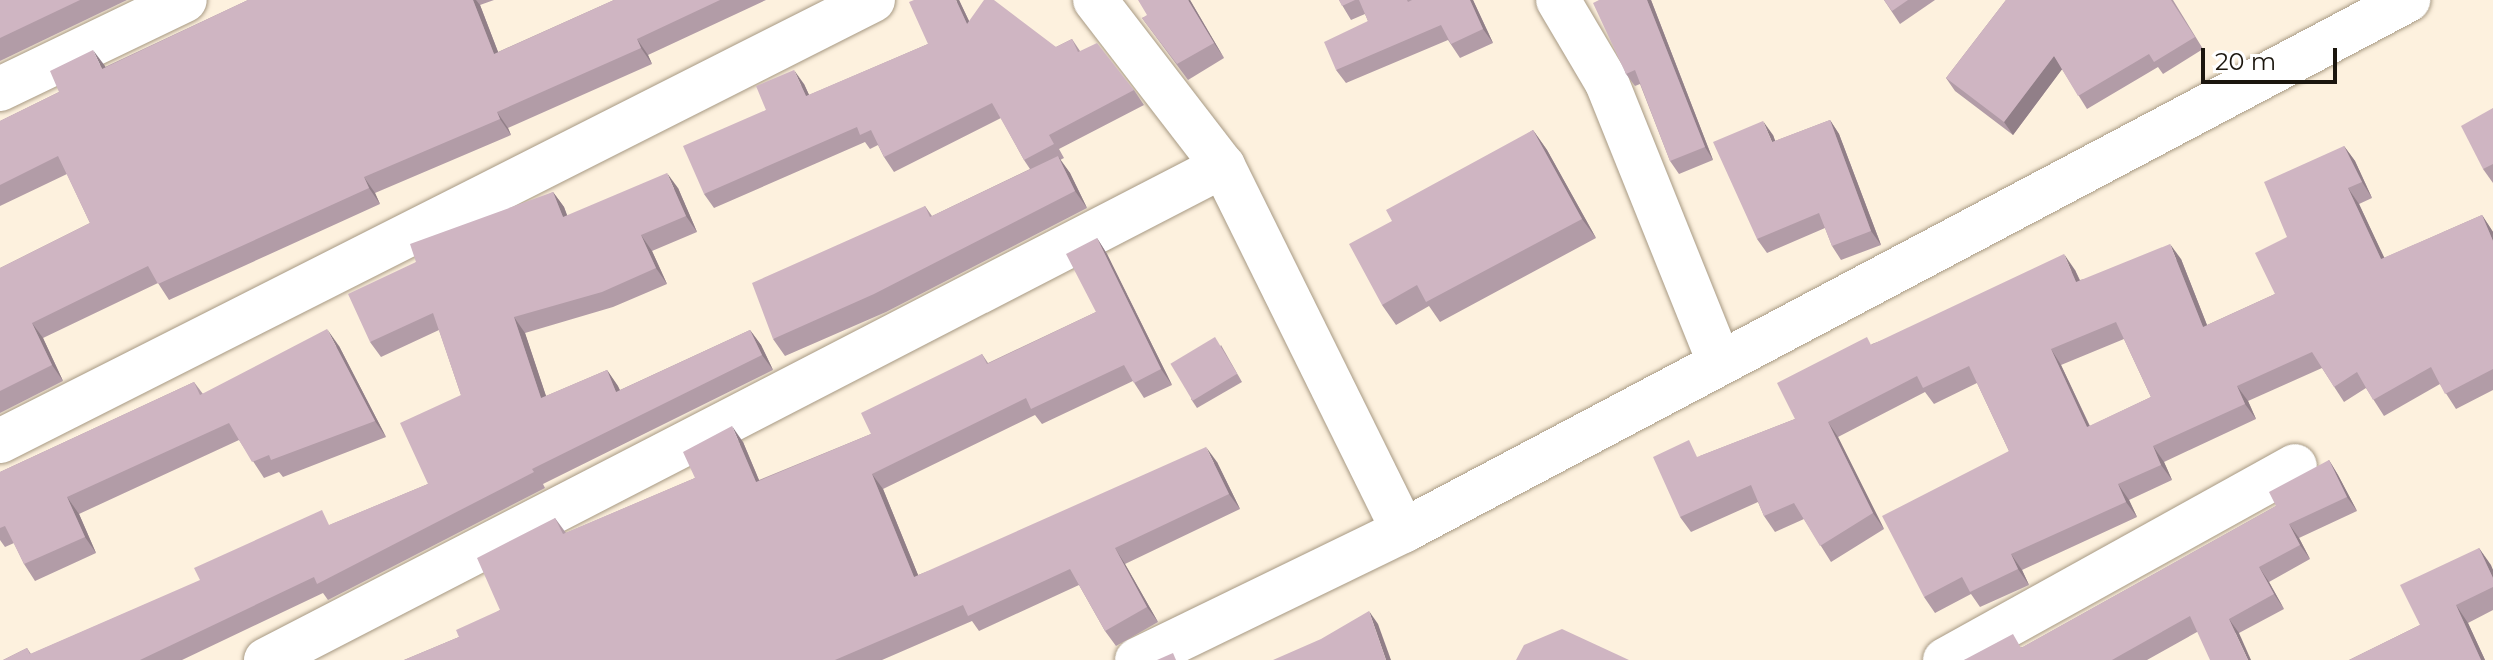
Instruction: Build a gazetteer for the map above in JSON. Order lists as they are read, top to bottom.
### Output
{
  "scale_bar": "20 m"
}
